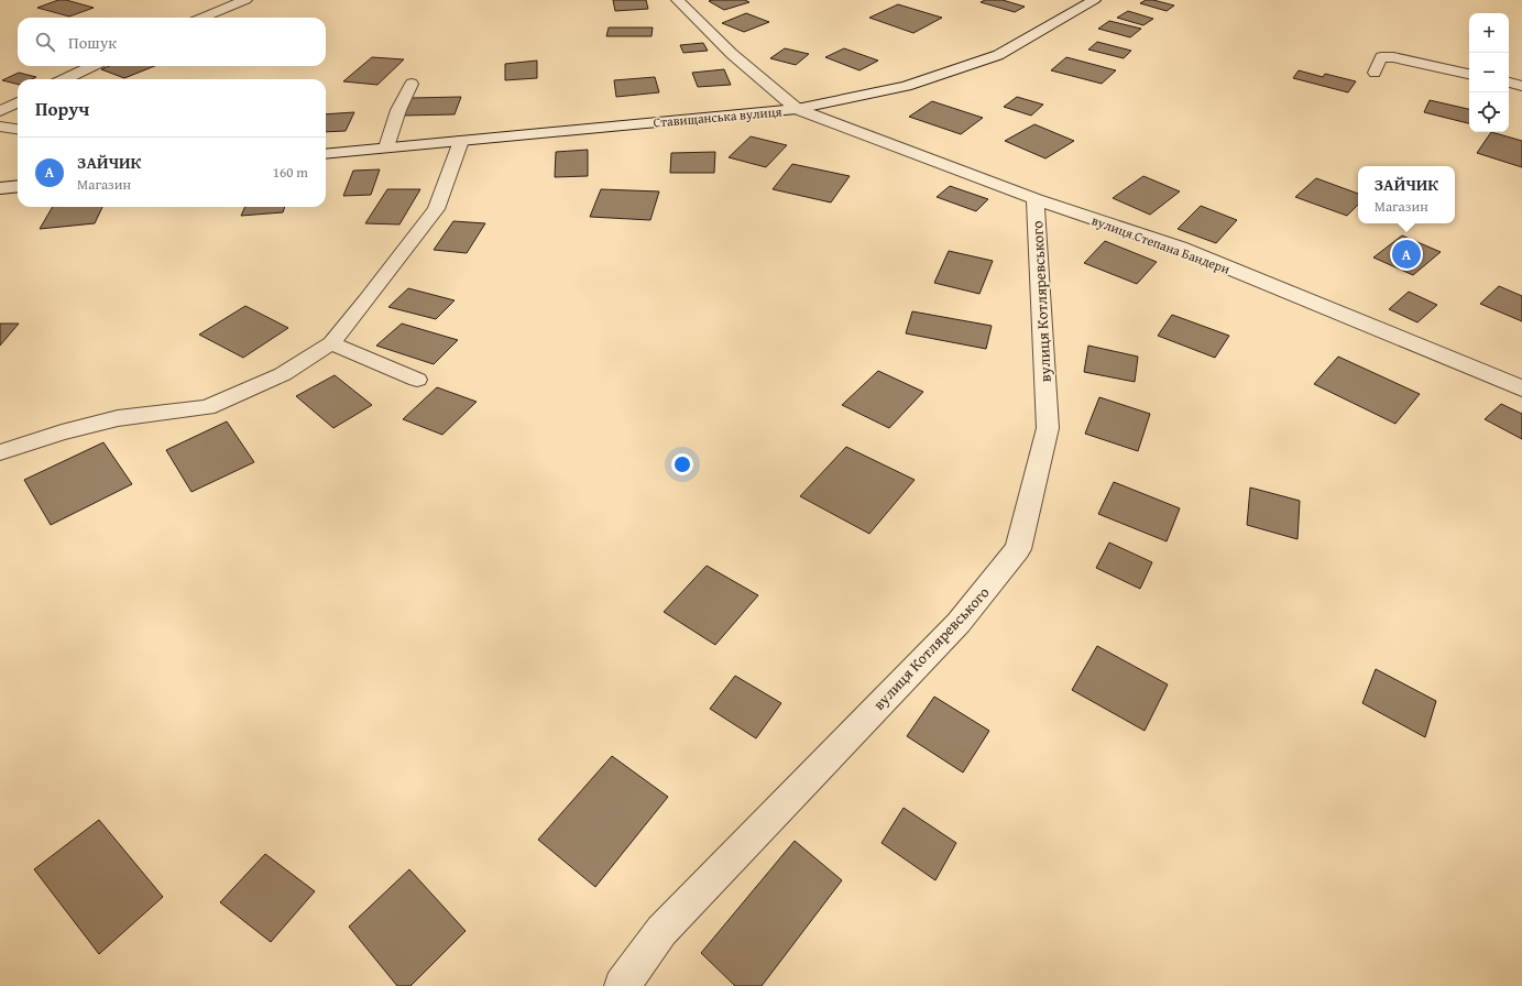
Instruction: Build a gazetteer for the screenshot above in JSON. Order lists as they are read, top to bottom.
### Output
{
  "streets": {
    "street": ["Ставищанська вулиця", "вулиця Степана Бандери", "вулиця Котляревського"]
  },
  "crossings": [
    ["Ставищанська вулиця", "вулиця Степана Бандери"],
    ["вулиця Степана Бандери", "вулиця Котляревського"]
  ],
  "page": {
    "map_buttons": ["+", "−"],
    "search": "Пошук",
    "heading": "Поруч",
    "list": [
      {
        "mark": "A",
        "name": "ЗАЙЧИК",
        "note": "Магазин",
        "value": "160 m"
      }
    ],
    "popup": ["ЗАЙЧИК", "Магазин"],
    "pins": "A"
  }
}
